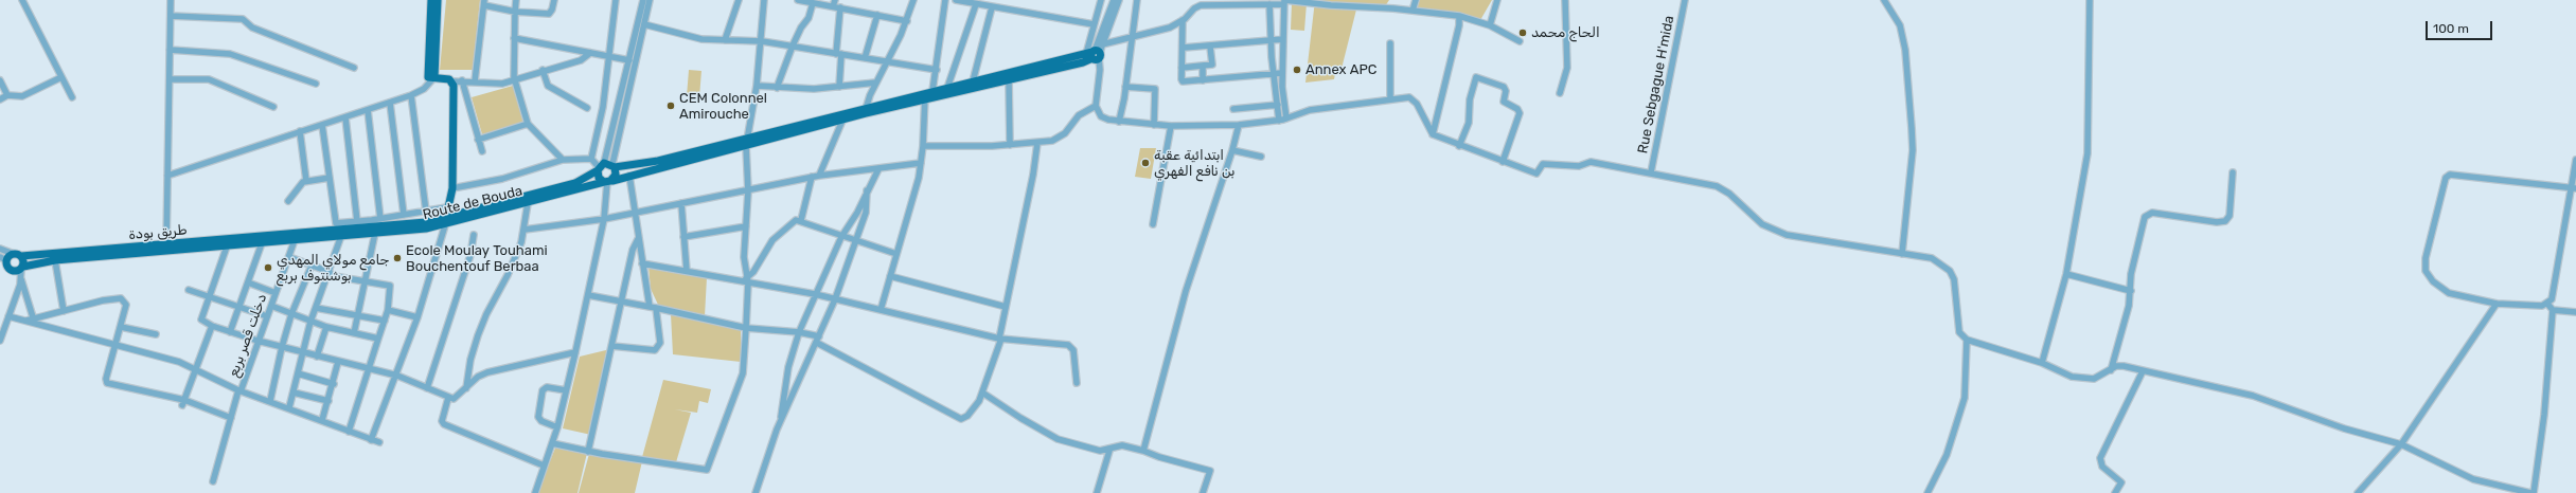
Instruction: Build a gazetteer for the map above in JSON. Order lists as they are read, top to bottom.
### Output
{
  "streets": {
    "main road": ["Route de Bouda", "طريق بودة"],
    "street": ["Rue Sebgague H'mida", "دخلت قصر بربع"]
  },
  "crossings": [
    ["Route de Bouda", "طريق بودة"],
    ["Route de Bouda", "دخلت قصر بربع"],
    ["طريق بودة", "دخلت قصر بربع"]
  ],
  "places": [
    "الحاج محمد",
    "Annex APC",
    "CEM Colonnel Amirouche",
    "ابتدائية عقبة بن نافع الفهري",
    "Ecole Moulay Touhami Bouchentouf Berbaa",
    "جامع مولاي المهدي بوشنتوف بربع"
  ],
  "scale_bar": "100 m"
}
